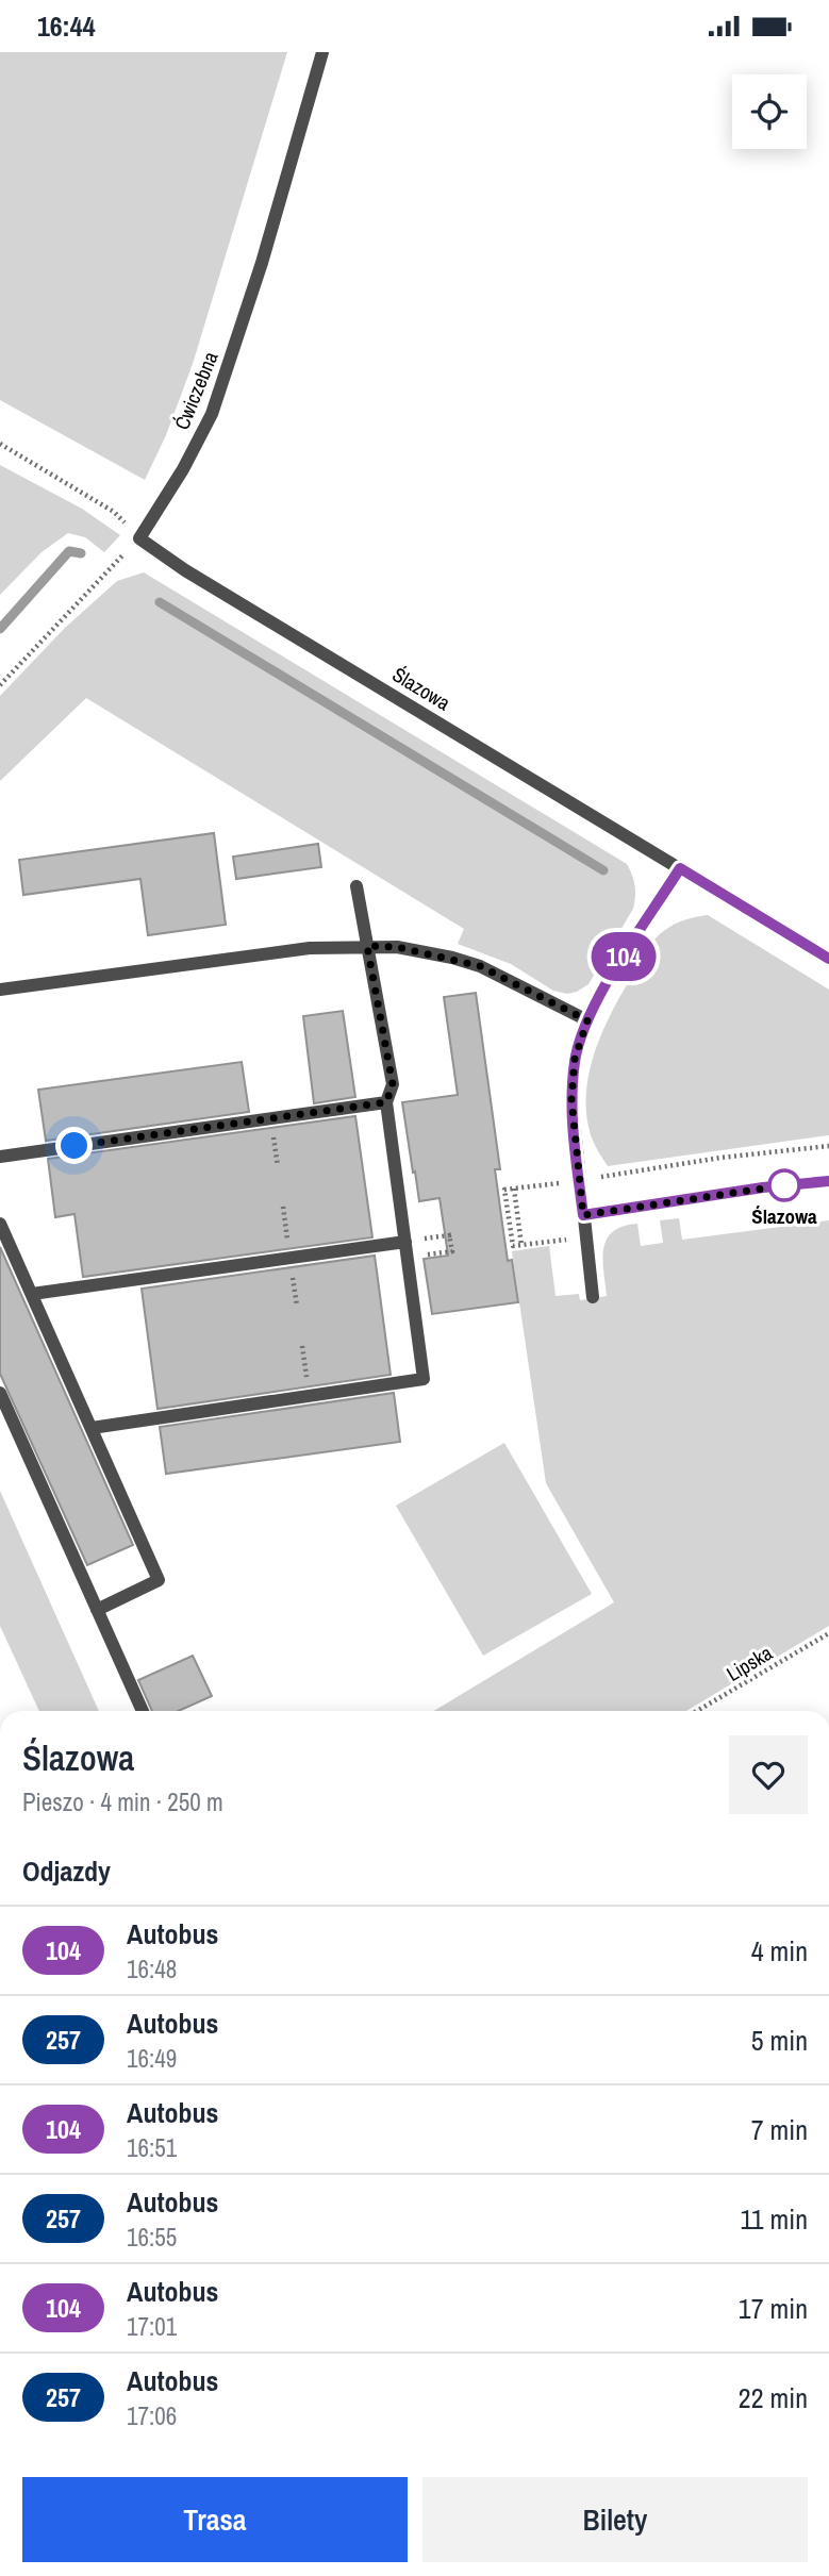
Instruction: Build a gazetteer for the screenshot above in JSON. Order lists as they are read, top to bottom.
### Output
{
  "streets": {
    "street": ["Ćwiczebna", "Ślazowa"],
    "path": ["Lipska"]
  },
  "crossings": [
    ["Ćwiczebna", "Ślazowa"]
  ],
  "places": ["Ślazowa"],
  "lines": ["bus line 104"],
  "page": {
    "status": "16:44",
    "on_map": "104",
    "heading": [
      ["Ślazowa", "Pieszo · 4 min · 250 m"],
      "Odjazdy"
    ],
    "list": [
      {
        "mark": "104",
        "name": "Autobus",
        "note": "16:48",
        "value": "4 min"
      },
      {
        "mark": "257",
        "name": "Autobus",
        "note": "16:49",
        "value": "5 min"
      },
      {
        "mark": "104",
        "name": "Autobus",
        "note": "16:51",
        "value": "7 min"
      },
      {
        "mark": "257",
        "name": "Autobus",
        "note": "16:55",
        "value": "11 min"
      },
      {
        "mark": "104",
        "name": "Autobus",
        "note": "17:01",
        "value": "17 min"
      },
      {
        "mark": "257",
        "name": "Autobus",
        "note": "17:06",
        "value": "22 min"
      }
    ],
    "buttons": ["Trasa", "Bilety"]
  }
}
